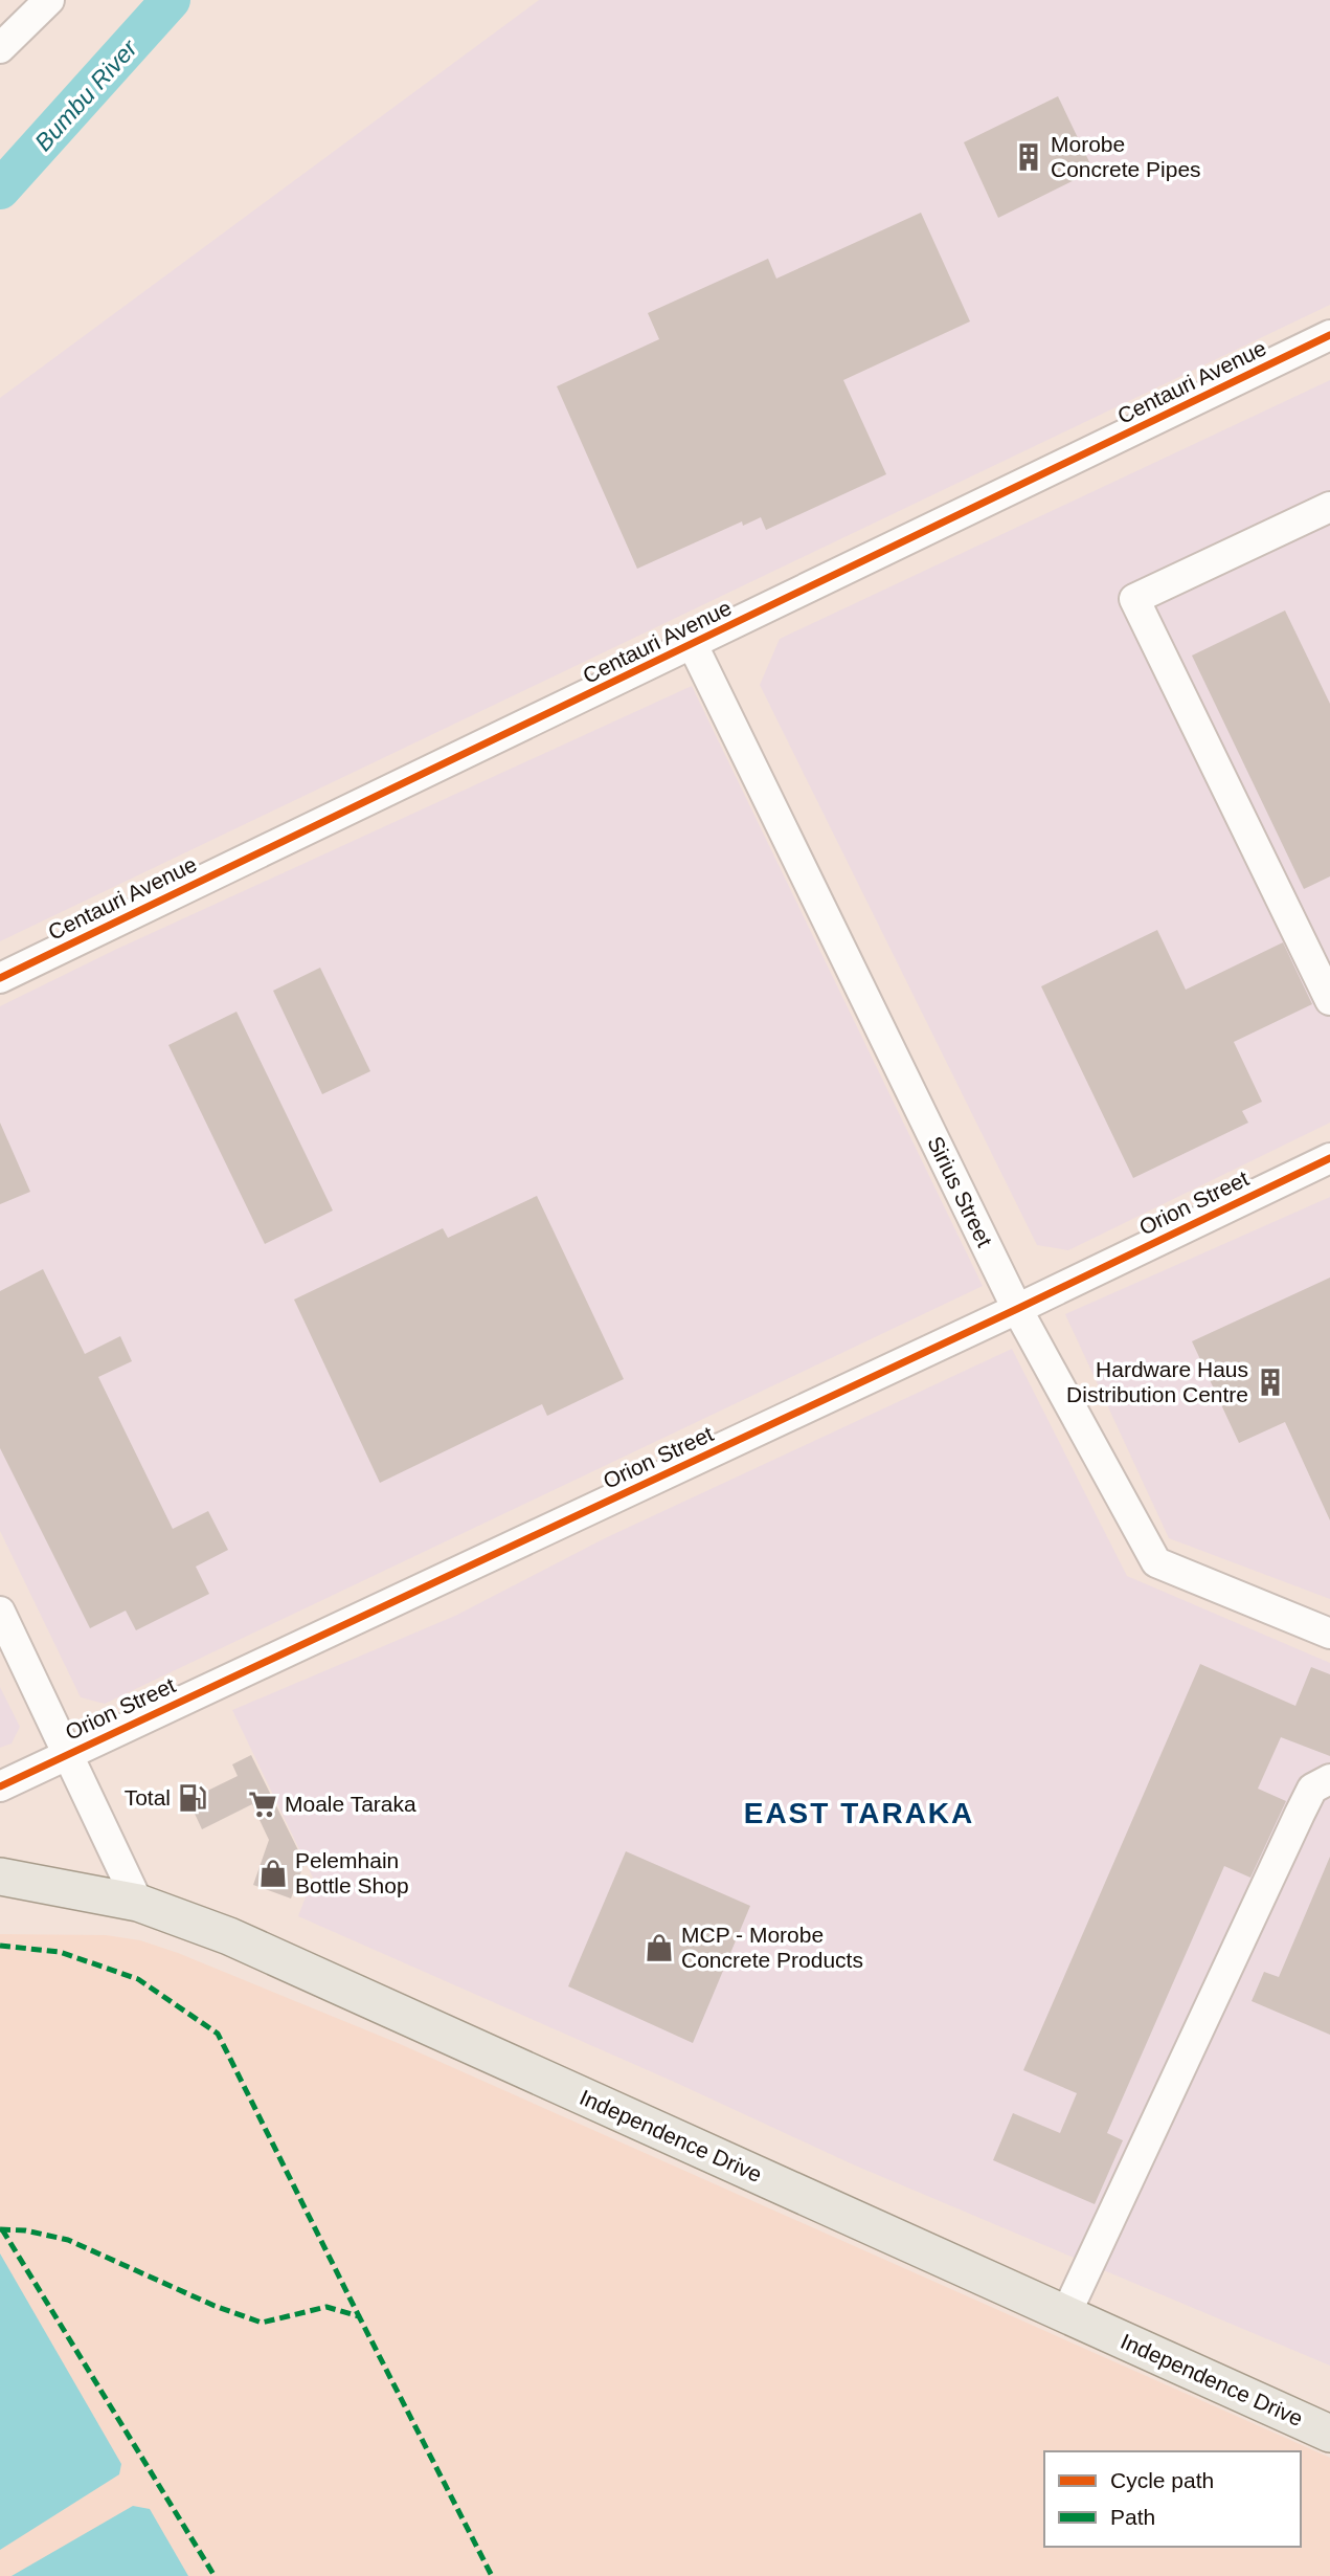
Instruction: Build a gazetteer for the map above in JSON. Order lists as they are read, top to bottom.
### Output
{
  "streets": {
    "main road": ["Independence Drive"],
    "street": ["Centauri Avenue", "Sirius Street", "Orion Street"]
  },
  "crossings": [
    ["Centauri Avenue", "Sirius Street"],
    ["Sirius Street", "Orion Street"]
  ],
  "districts": ["EAST TARAKA"],
  "water": ["Bumbu River"],
  "places": {
    "building": ["Morobe Concrete Pipes", "Hardware Haus Distribution Centre"],
    "fuel station": ["Total"],
    "supermarket": ["Moale Taraka"],
    "shop": ["Pelemhain Bottle Shop", "MCP - Morobe Concrete Products"]
  },
  "legend": ["Cycle path", "Path"]
}
